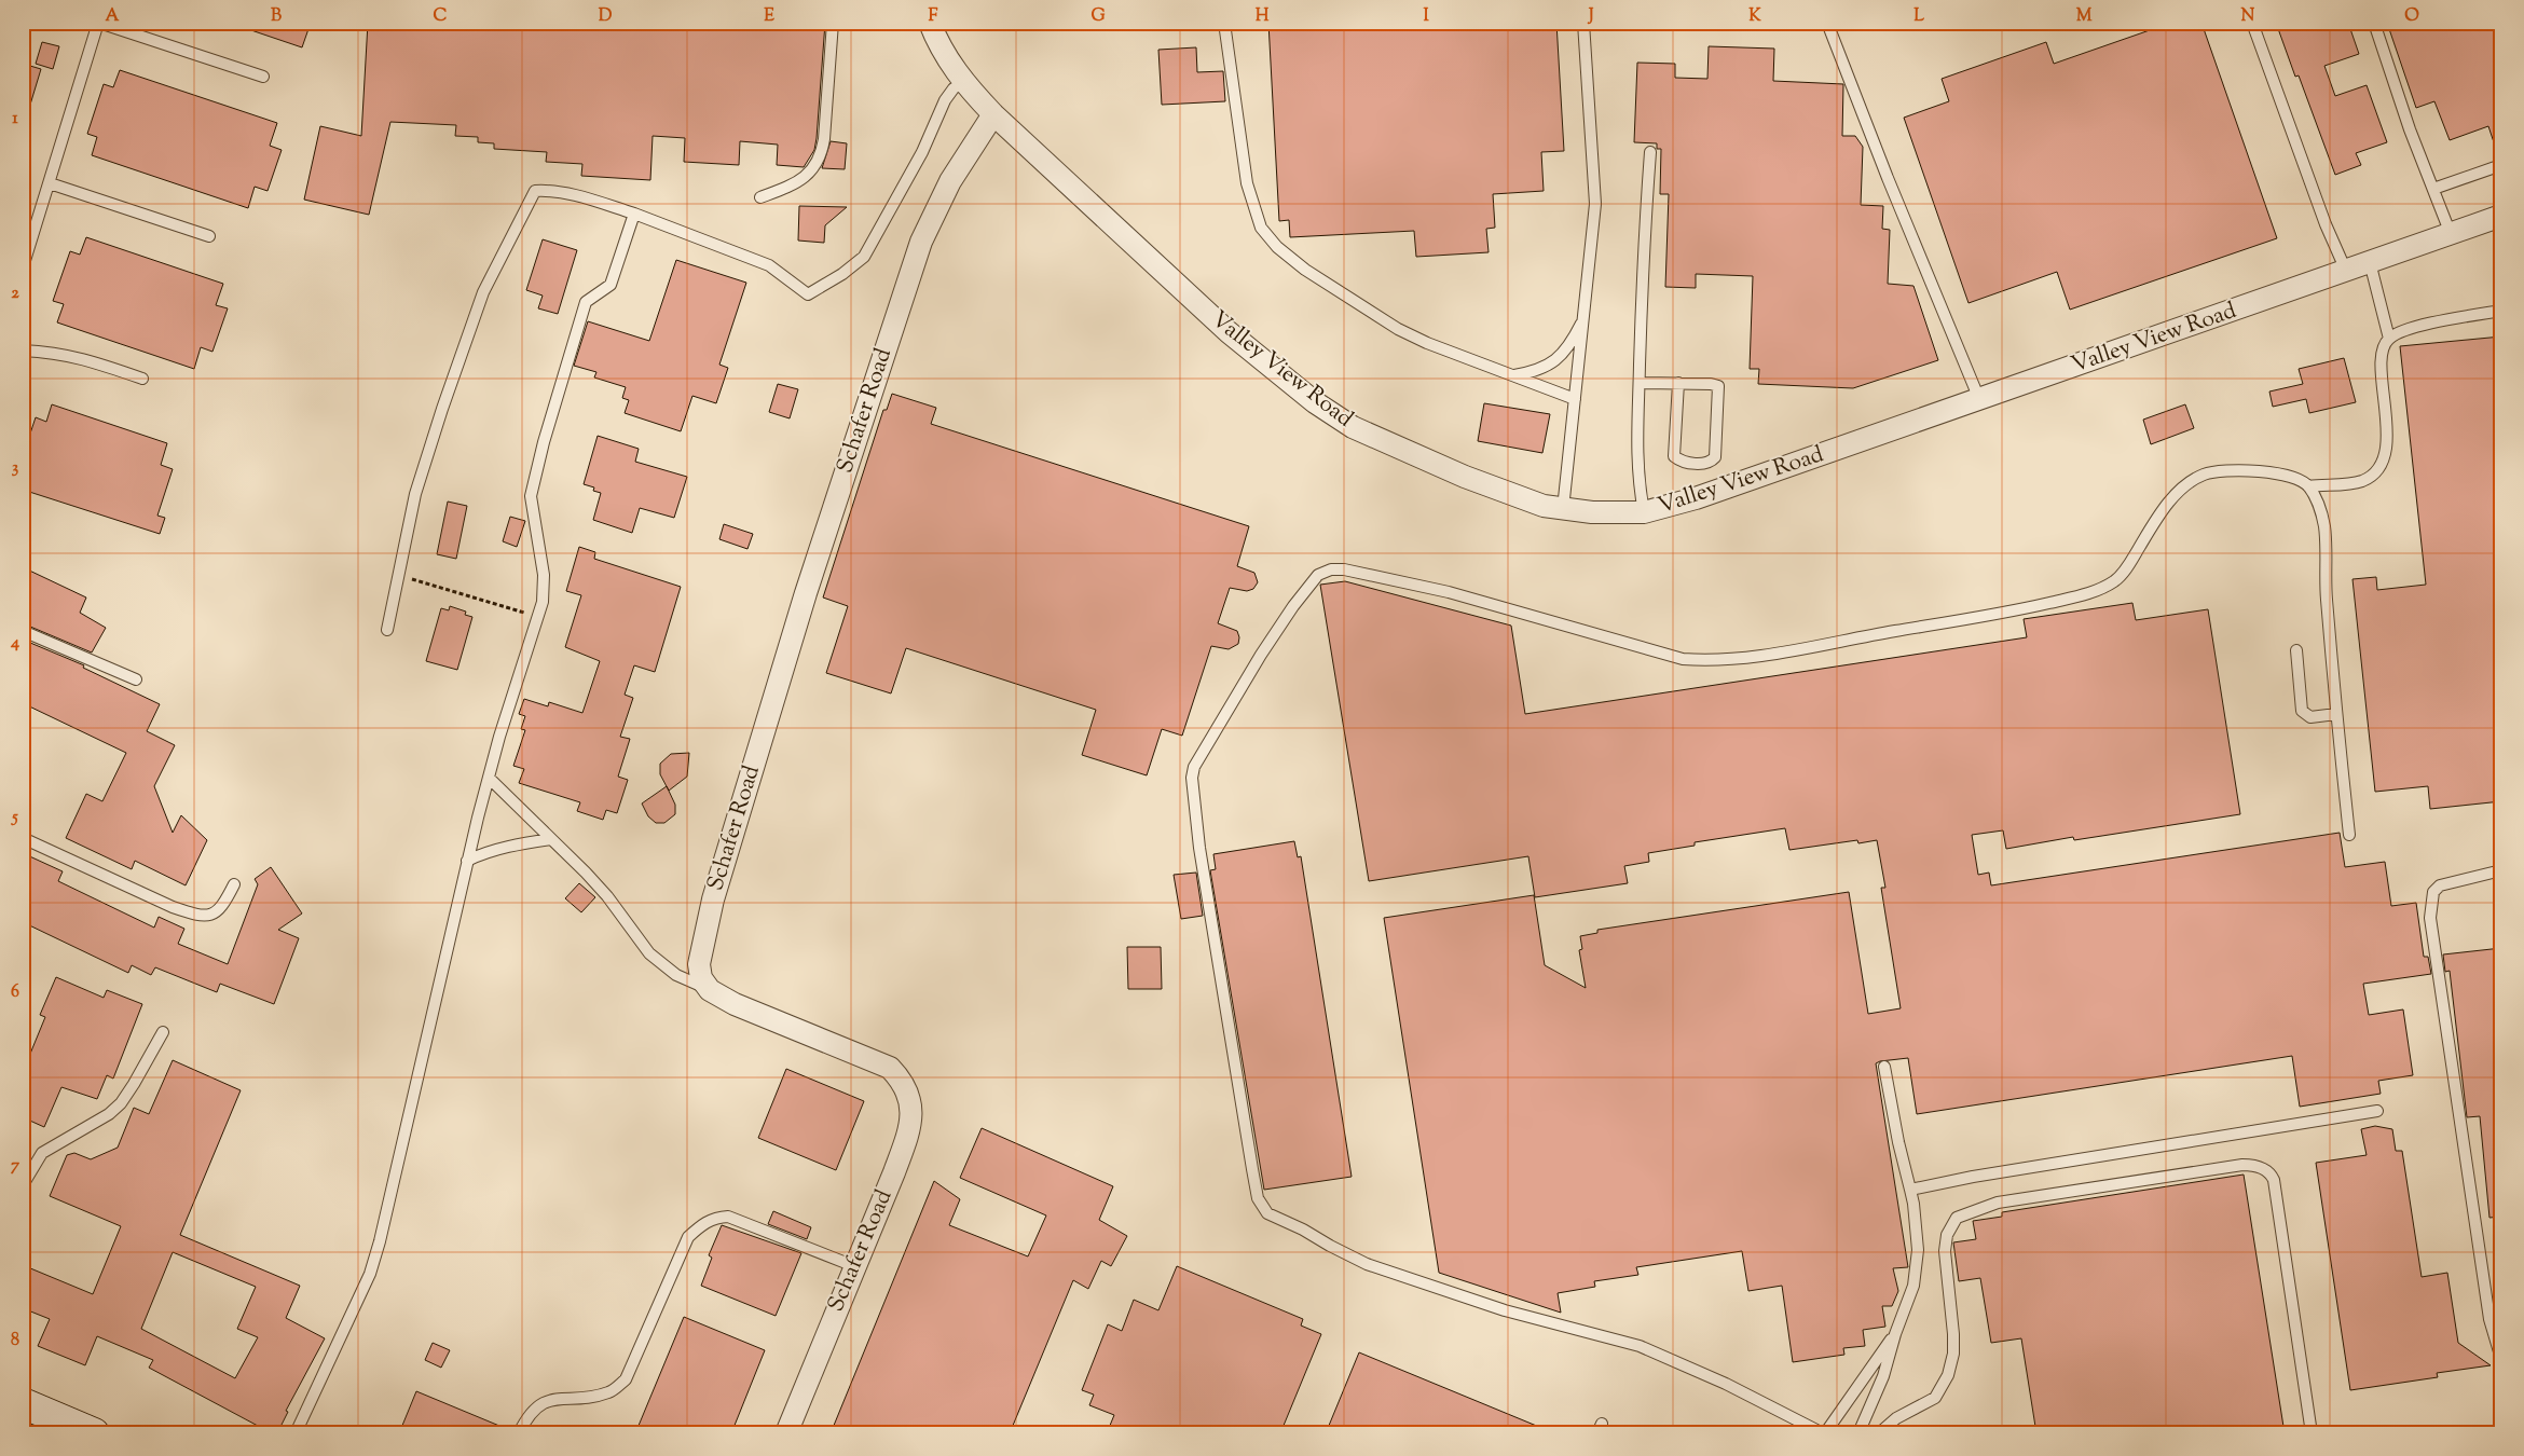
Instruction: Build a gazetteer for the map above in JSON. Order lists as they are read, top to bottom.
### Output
{
  "streets": {
    "street": ["Valley View Road", "Schafer Road"]
  },
  "crossings": [
    ["Valley View Road", "Schafer Road"]
  ],
  "grid": {
    "columns": [
      "A",
      "B",
      "C",
      "D",
      "E",
      "F",
      "G",
      "H",
      "I",
      "J",
      "K",
      "L",
      "M",
      "N",
      "O"
    ],
    "rows": [
      "1",
      "2",
      "3",
      "4",
      "5",
      "6",
      "7",
      "8"
    ]
  }
}
